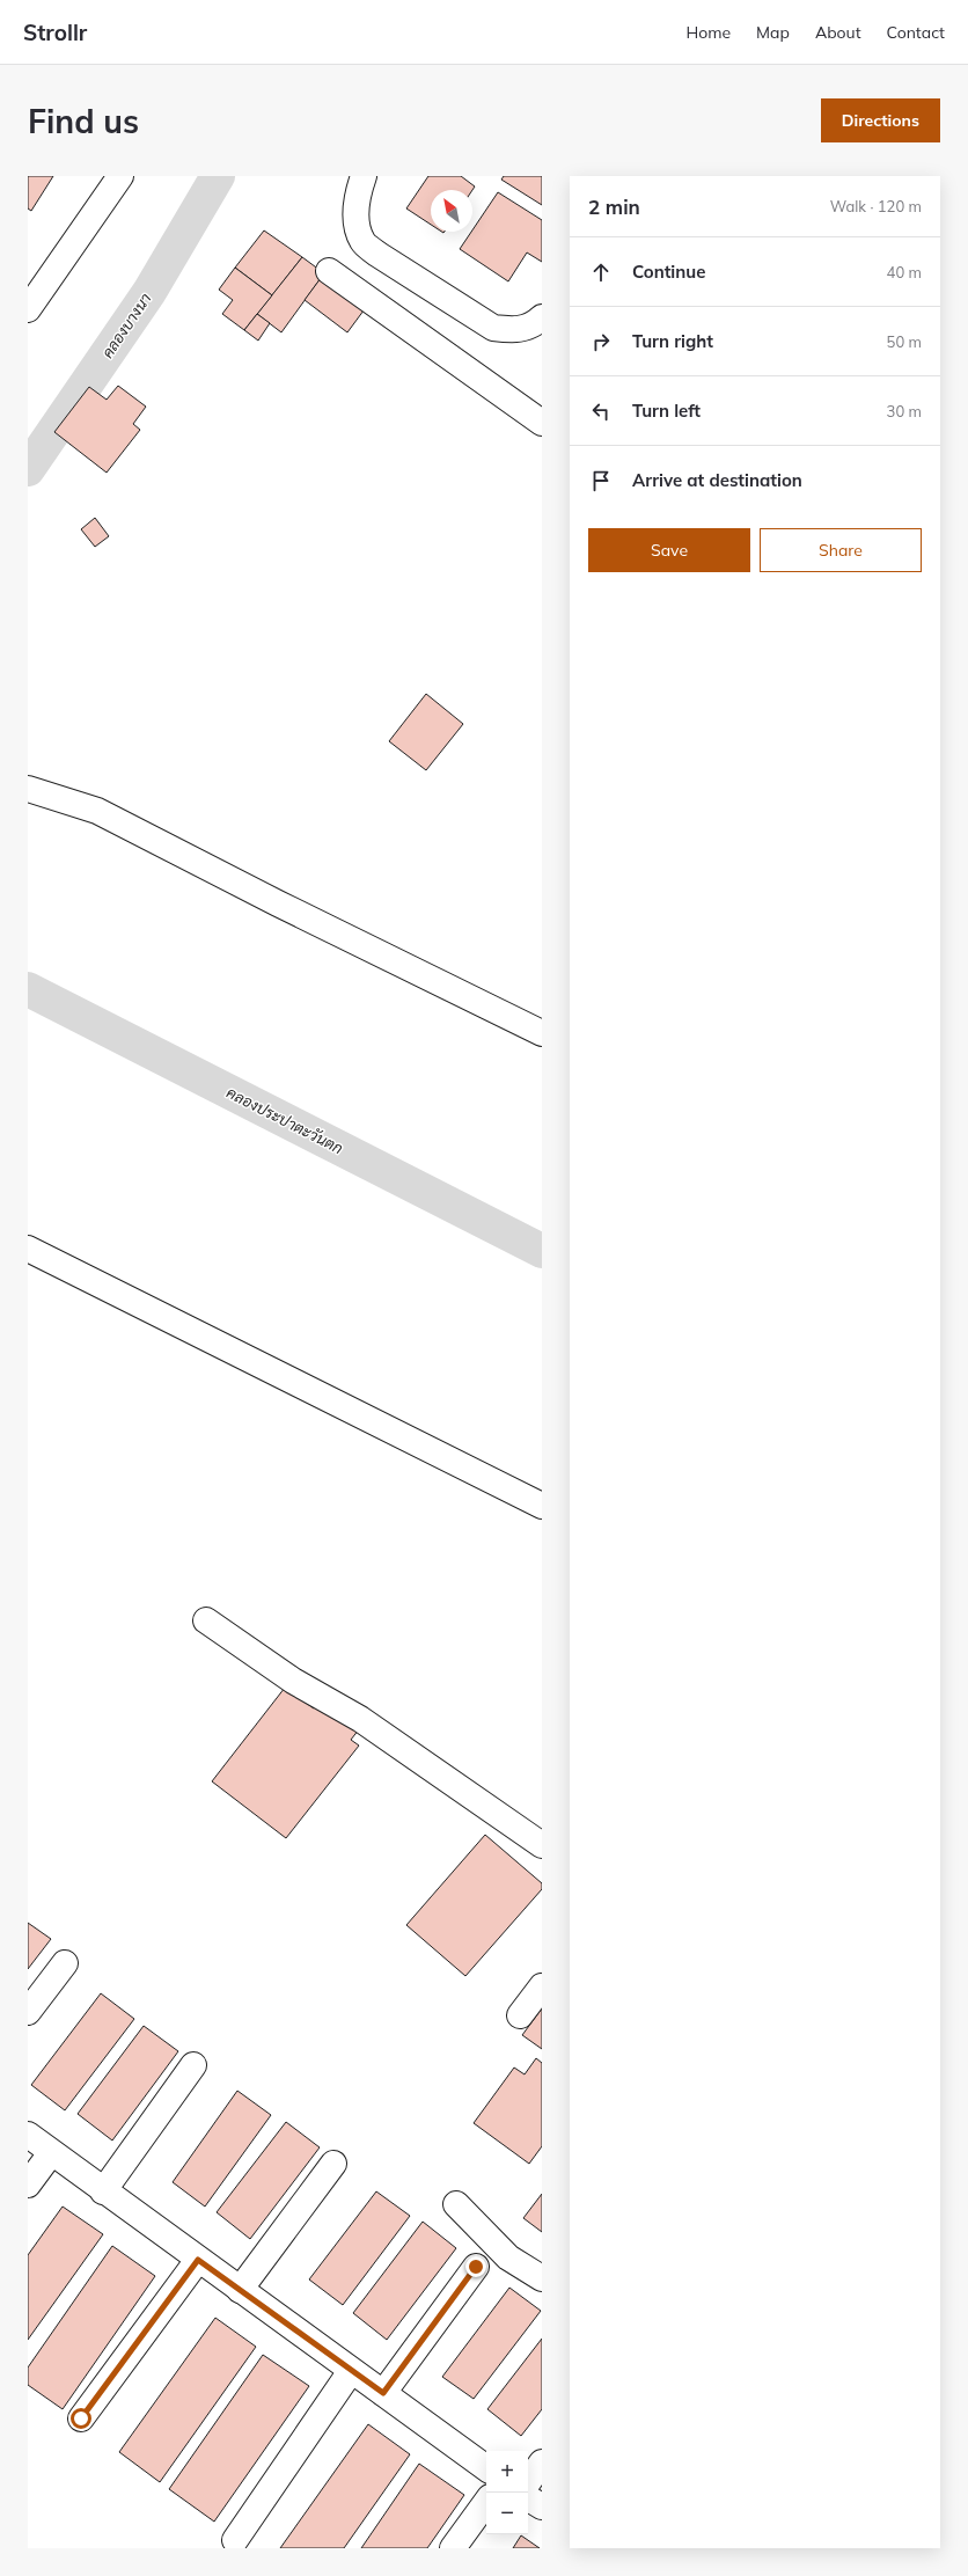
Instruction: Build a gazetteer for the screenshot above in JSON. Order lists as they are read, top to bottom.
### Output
{
  "water": ["คลองบางนา", "คลองประปาตะวันตก"],
  "north": "top left",
  "page": {
    "header": "Strollr",
    "nav": [
      "Home",
      "Map",
      "About",
      "Contact"
    ],
    "buttons": [
      "Directions",
      ["Save", "Share"]
    ],
    "title": "Find us",
    "heading": ["2 min", "Walk · 120 m"],
    "list": [
      ["Continue", "40 m"],
      ["Turn right", "50 m"],
      ["Turn left", "30 m"],
      "Arrive at destination"
    ],
    "map_buttons": ["+", "−"]
  }
}
